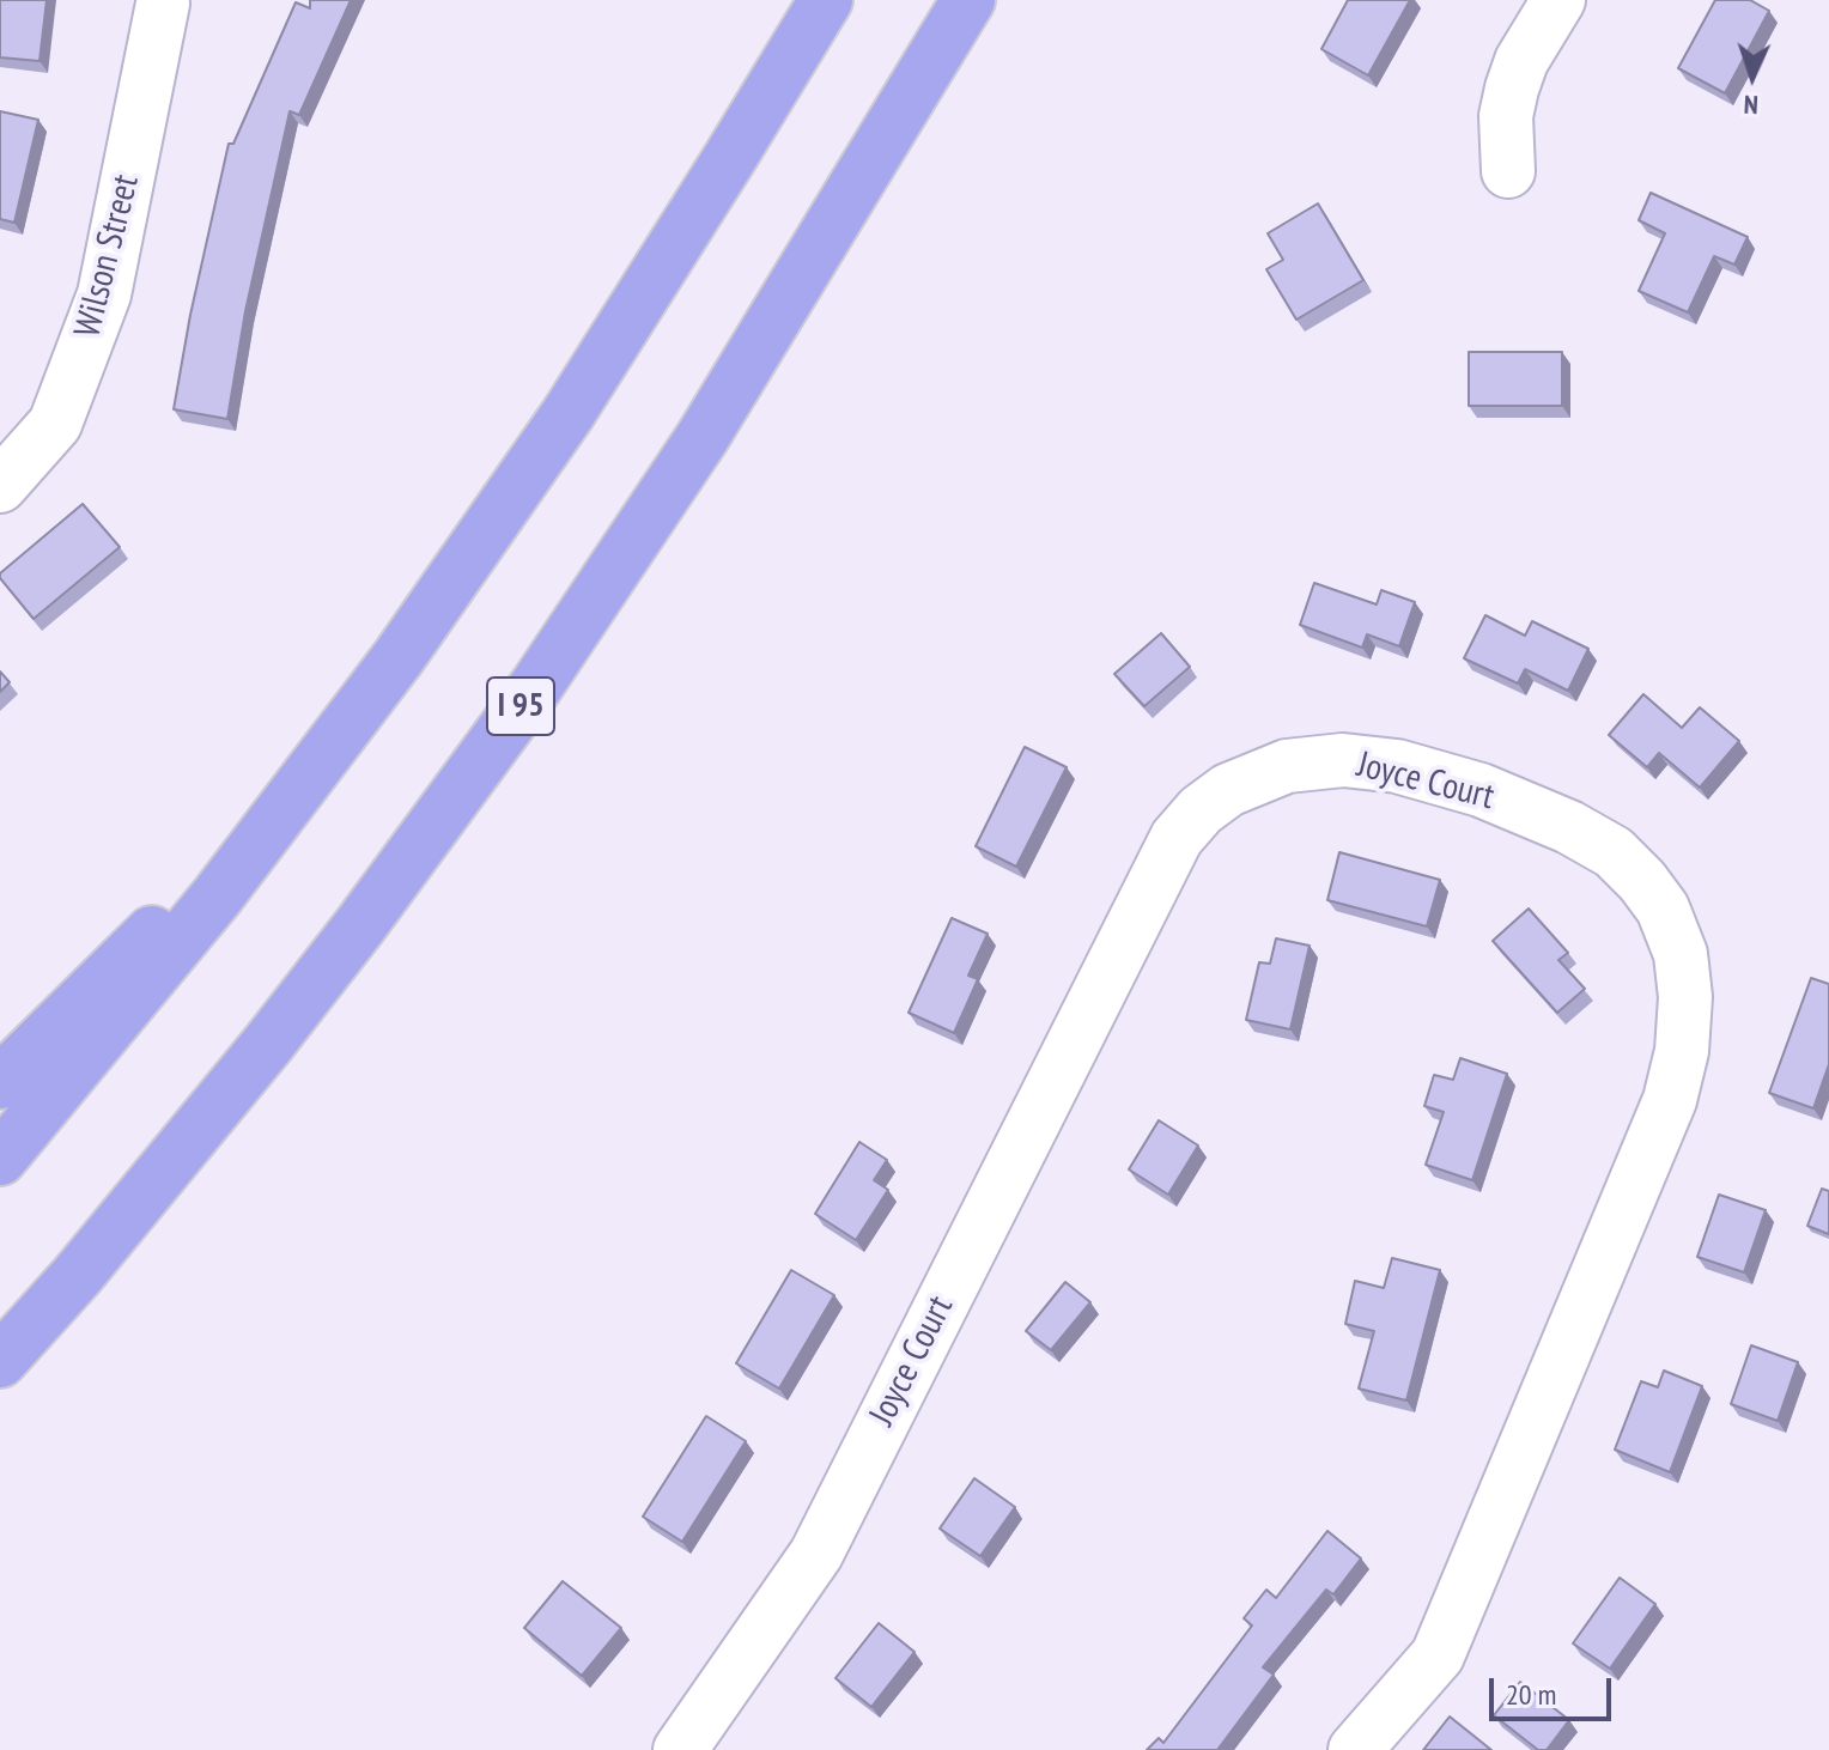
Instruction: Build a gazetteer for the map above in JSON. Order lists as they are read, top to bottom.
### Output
{
  "streets": {
    "highway": ["I 95"],
    "street": ["Wilson Street", "Joyce Court"]
  },
  "scale_bar": "20 m",
  "north": "bottom"
}
